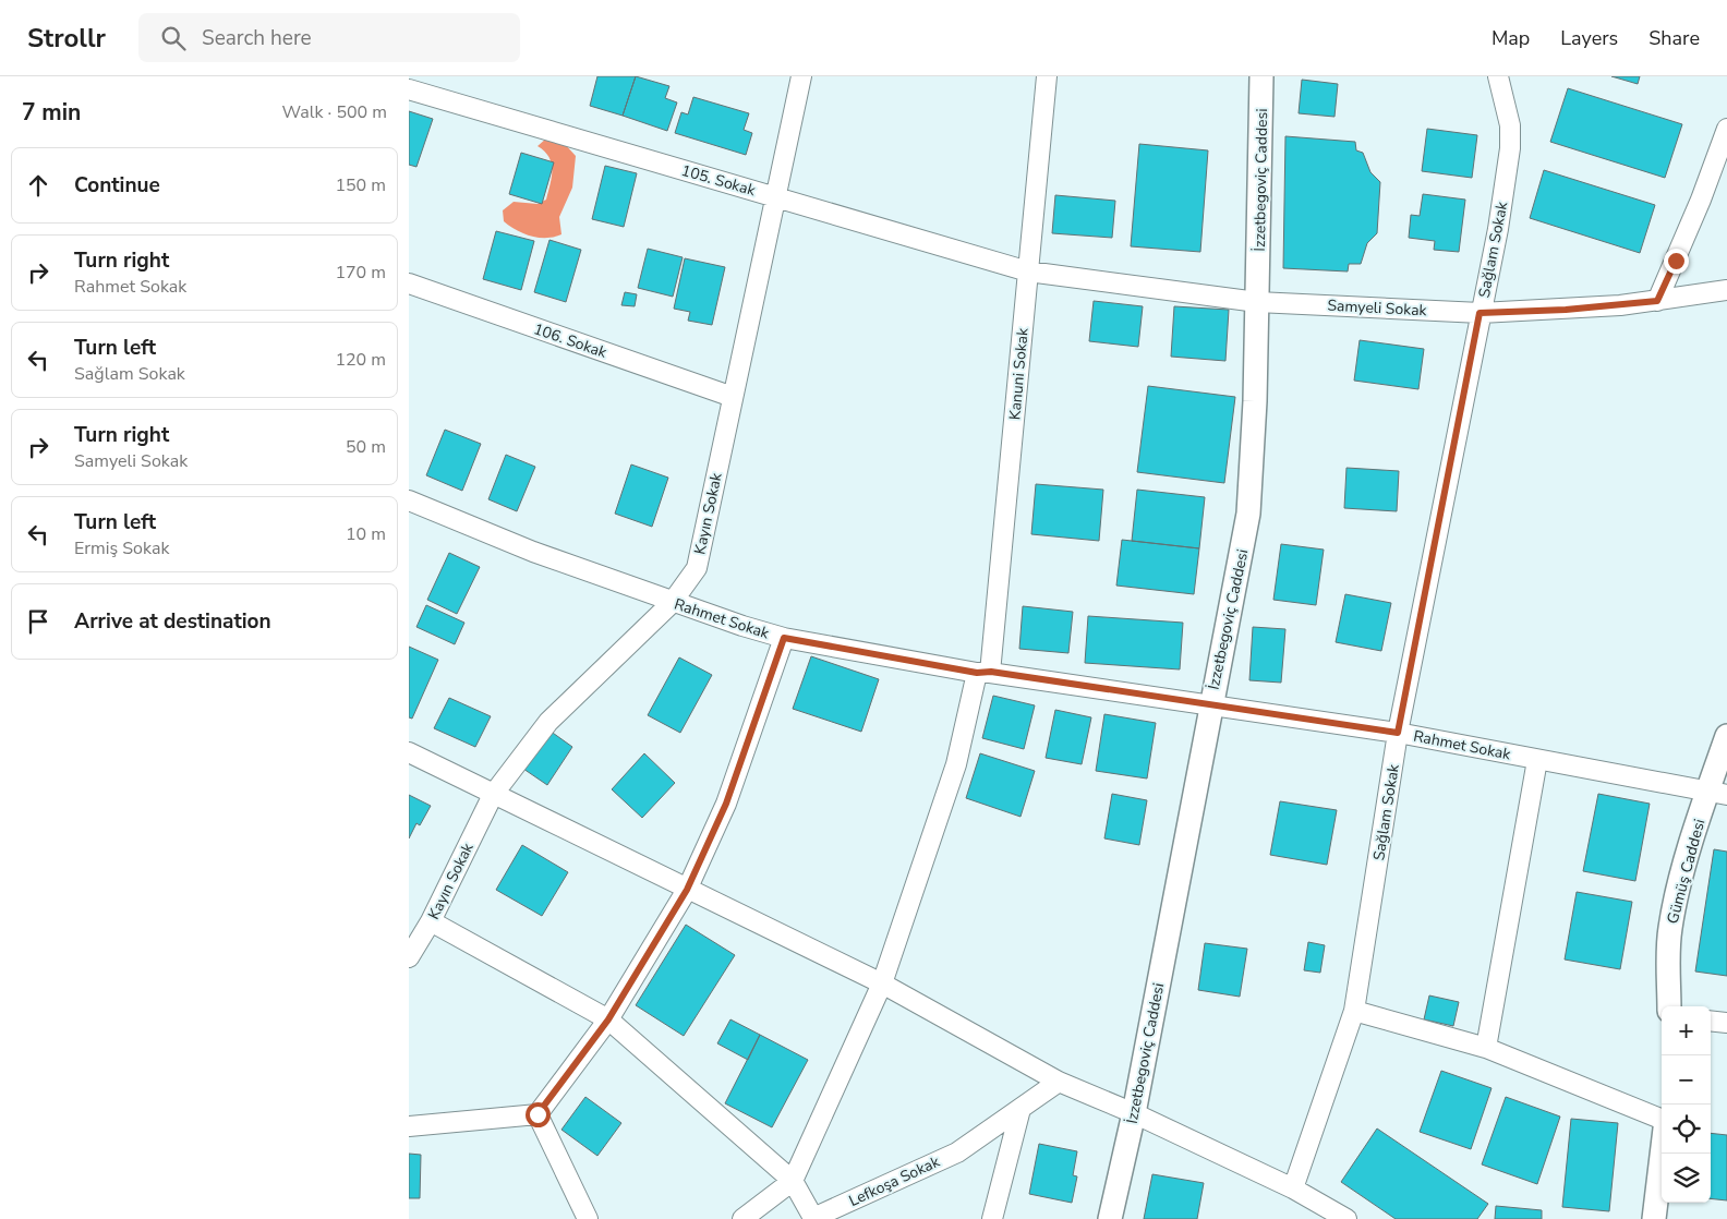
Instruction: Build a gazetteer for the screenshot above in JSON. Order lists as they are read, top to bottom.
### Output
{
  "streets": {
    "street": [
      "105. Sokak",
      "İzzetbegoviç Caddesi",
      "Sağlam Sokak",
      "Samyeli Sokak",
      "106. Sokak",
      "Kanuni Sokak",
      "Kayın Sokak",
      "Rahmet Sokak",
      "Gümüş Caddesi",
      "Lefkoşa Sokak"
    ]
  },
  "crossings": [
    ["105. Sokak", "Samyeli Sokak"],
    ["105. Sokak", "Kanuni Sokak"],
    ["105. Sokak", "Kayın Sokak"],
    ["İzzetbegoviç Caddesi", "Samyeli Sokak"],
    ["İzzetbegoviç Caddesi", "Rahmet Sokak"],
    ["Sağlam Sokak", "Samyeli Sokak"],
    ["Sağlam Sokak", "Rahmet Sokak"],
    ["Samyeli Sokak", "Kanuni Sokak"],
    ["106. Sokak", "Kayın Sokak"],
    ["Kanuni Sokak", "Rahmet Sokak"],
    ["Kanuni Sokak", "Lefkoşa Sokak"],
    ["Kayın Sokak", "Rahmet Sokak"],
    ["Kayın Sokak", "Lefkoşa Sokak"],
    ["Rahmet Sokak", "Gümüş Caddesi"]
  ],
  "page": {
    "header": "Strollr",
    "search": "Search here",
    "nav": ["Map", "Layers", "Share"],
    "heading": ["7 min", "Walk · 500 m"],
    "list": [
      ["Continue", "150 m"],
      ["Turn right", "Rahmet Sokak", "170 m"],
      ["Turn left", "Sağlam Sokak", "120 m"],
      ["Turn right", "Samyeli Sokak", "50 m"],
      ["Turn left", "Ermiş Sokak", "10 m"],
      "Arrive at destination"
    ],
    "map_buttons": ["+", "−"]
  }
}
